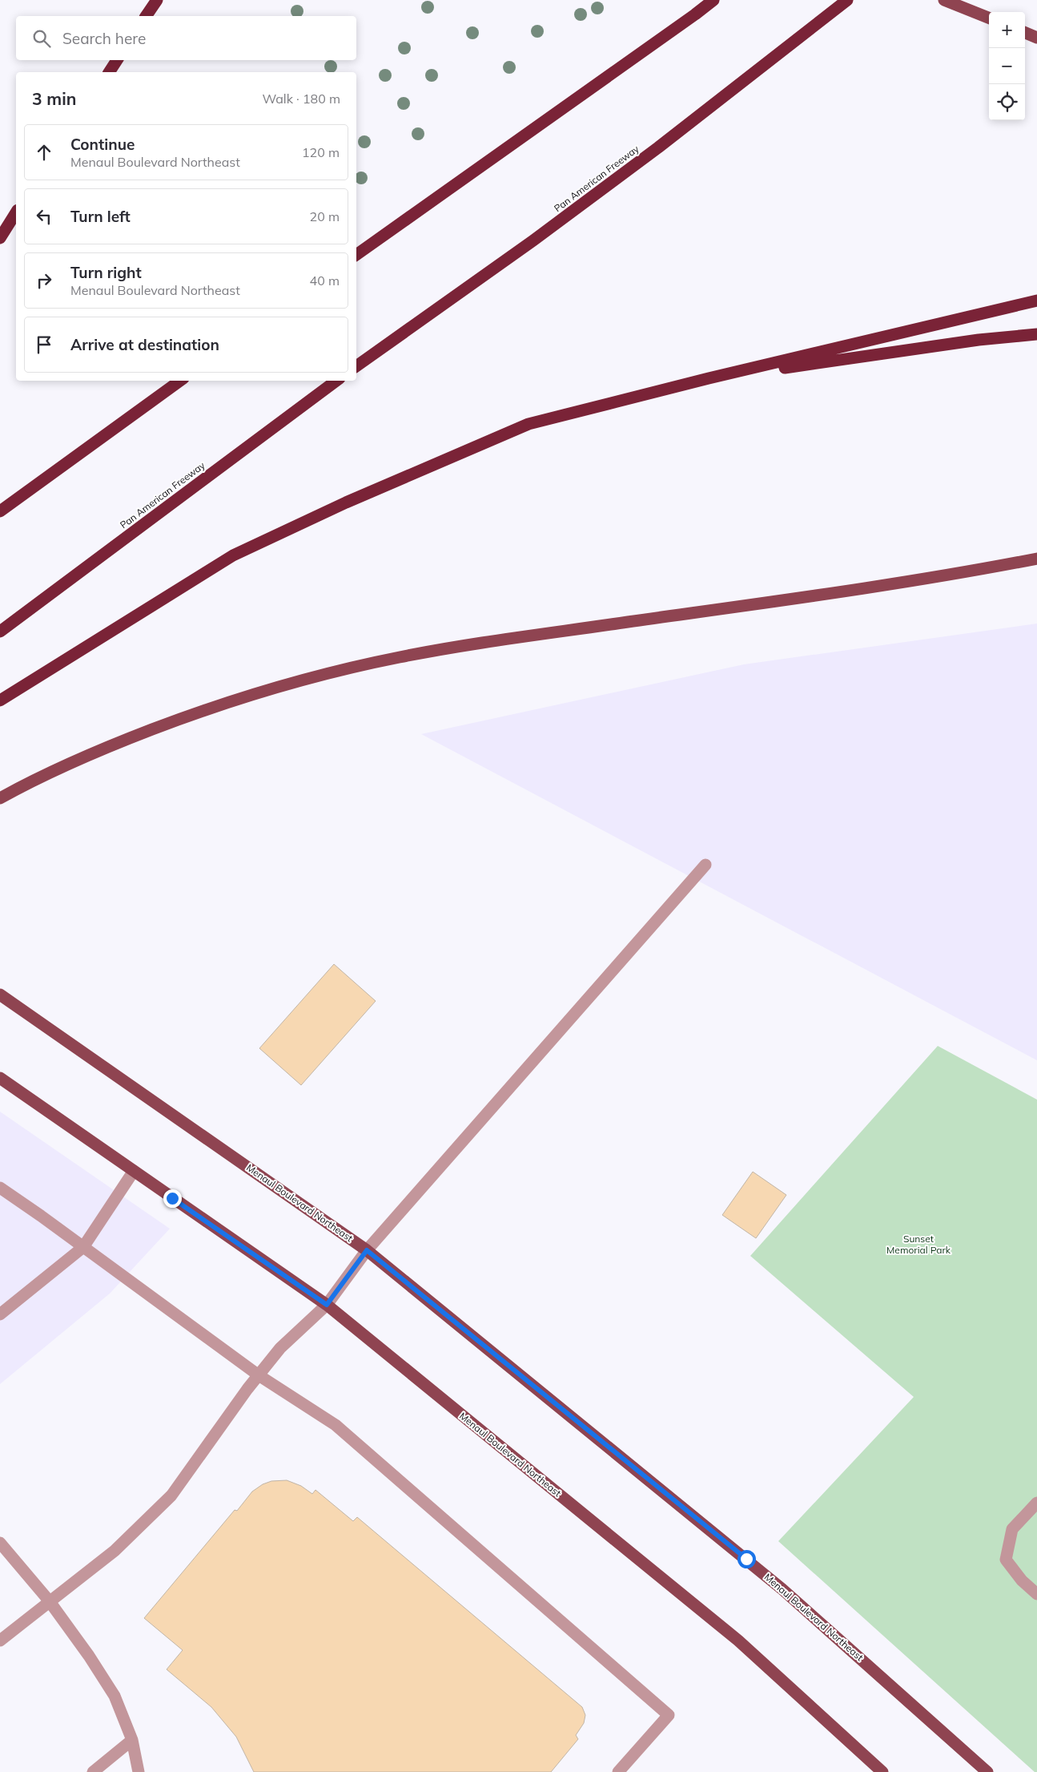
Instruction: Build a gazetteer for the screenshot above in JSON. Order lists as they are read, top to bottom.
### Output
{
  "streets": {
    "highway": ["Pan American Freeway"],
    "main road": ["Menaul Boulevard Northeast"]
  },
  "parks": ["Sunset Memorial Park"],
  "page": {
    "map_buttons": ["+", "−"],
    "search": "Search here",
    "heading": ["3 min", "Walk · 180 m"],
    "list": [
      ["Continue", "Menaul Boulevard Northeast", "120 m"],
      ["Turn left", "20 m"],
      ["Turn right", "Menaul Boulevard Northeast", "40 m"],
      "Arrive at destination"
    ]
  }
}
